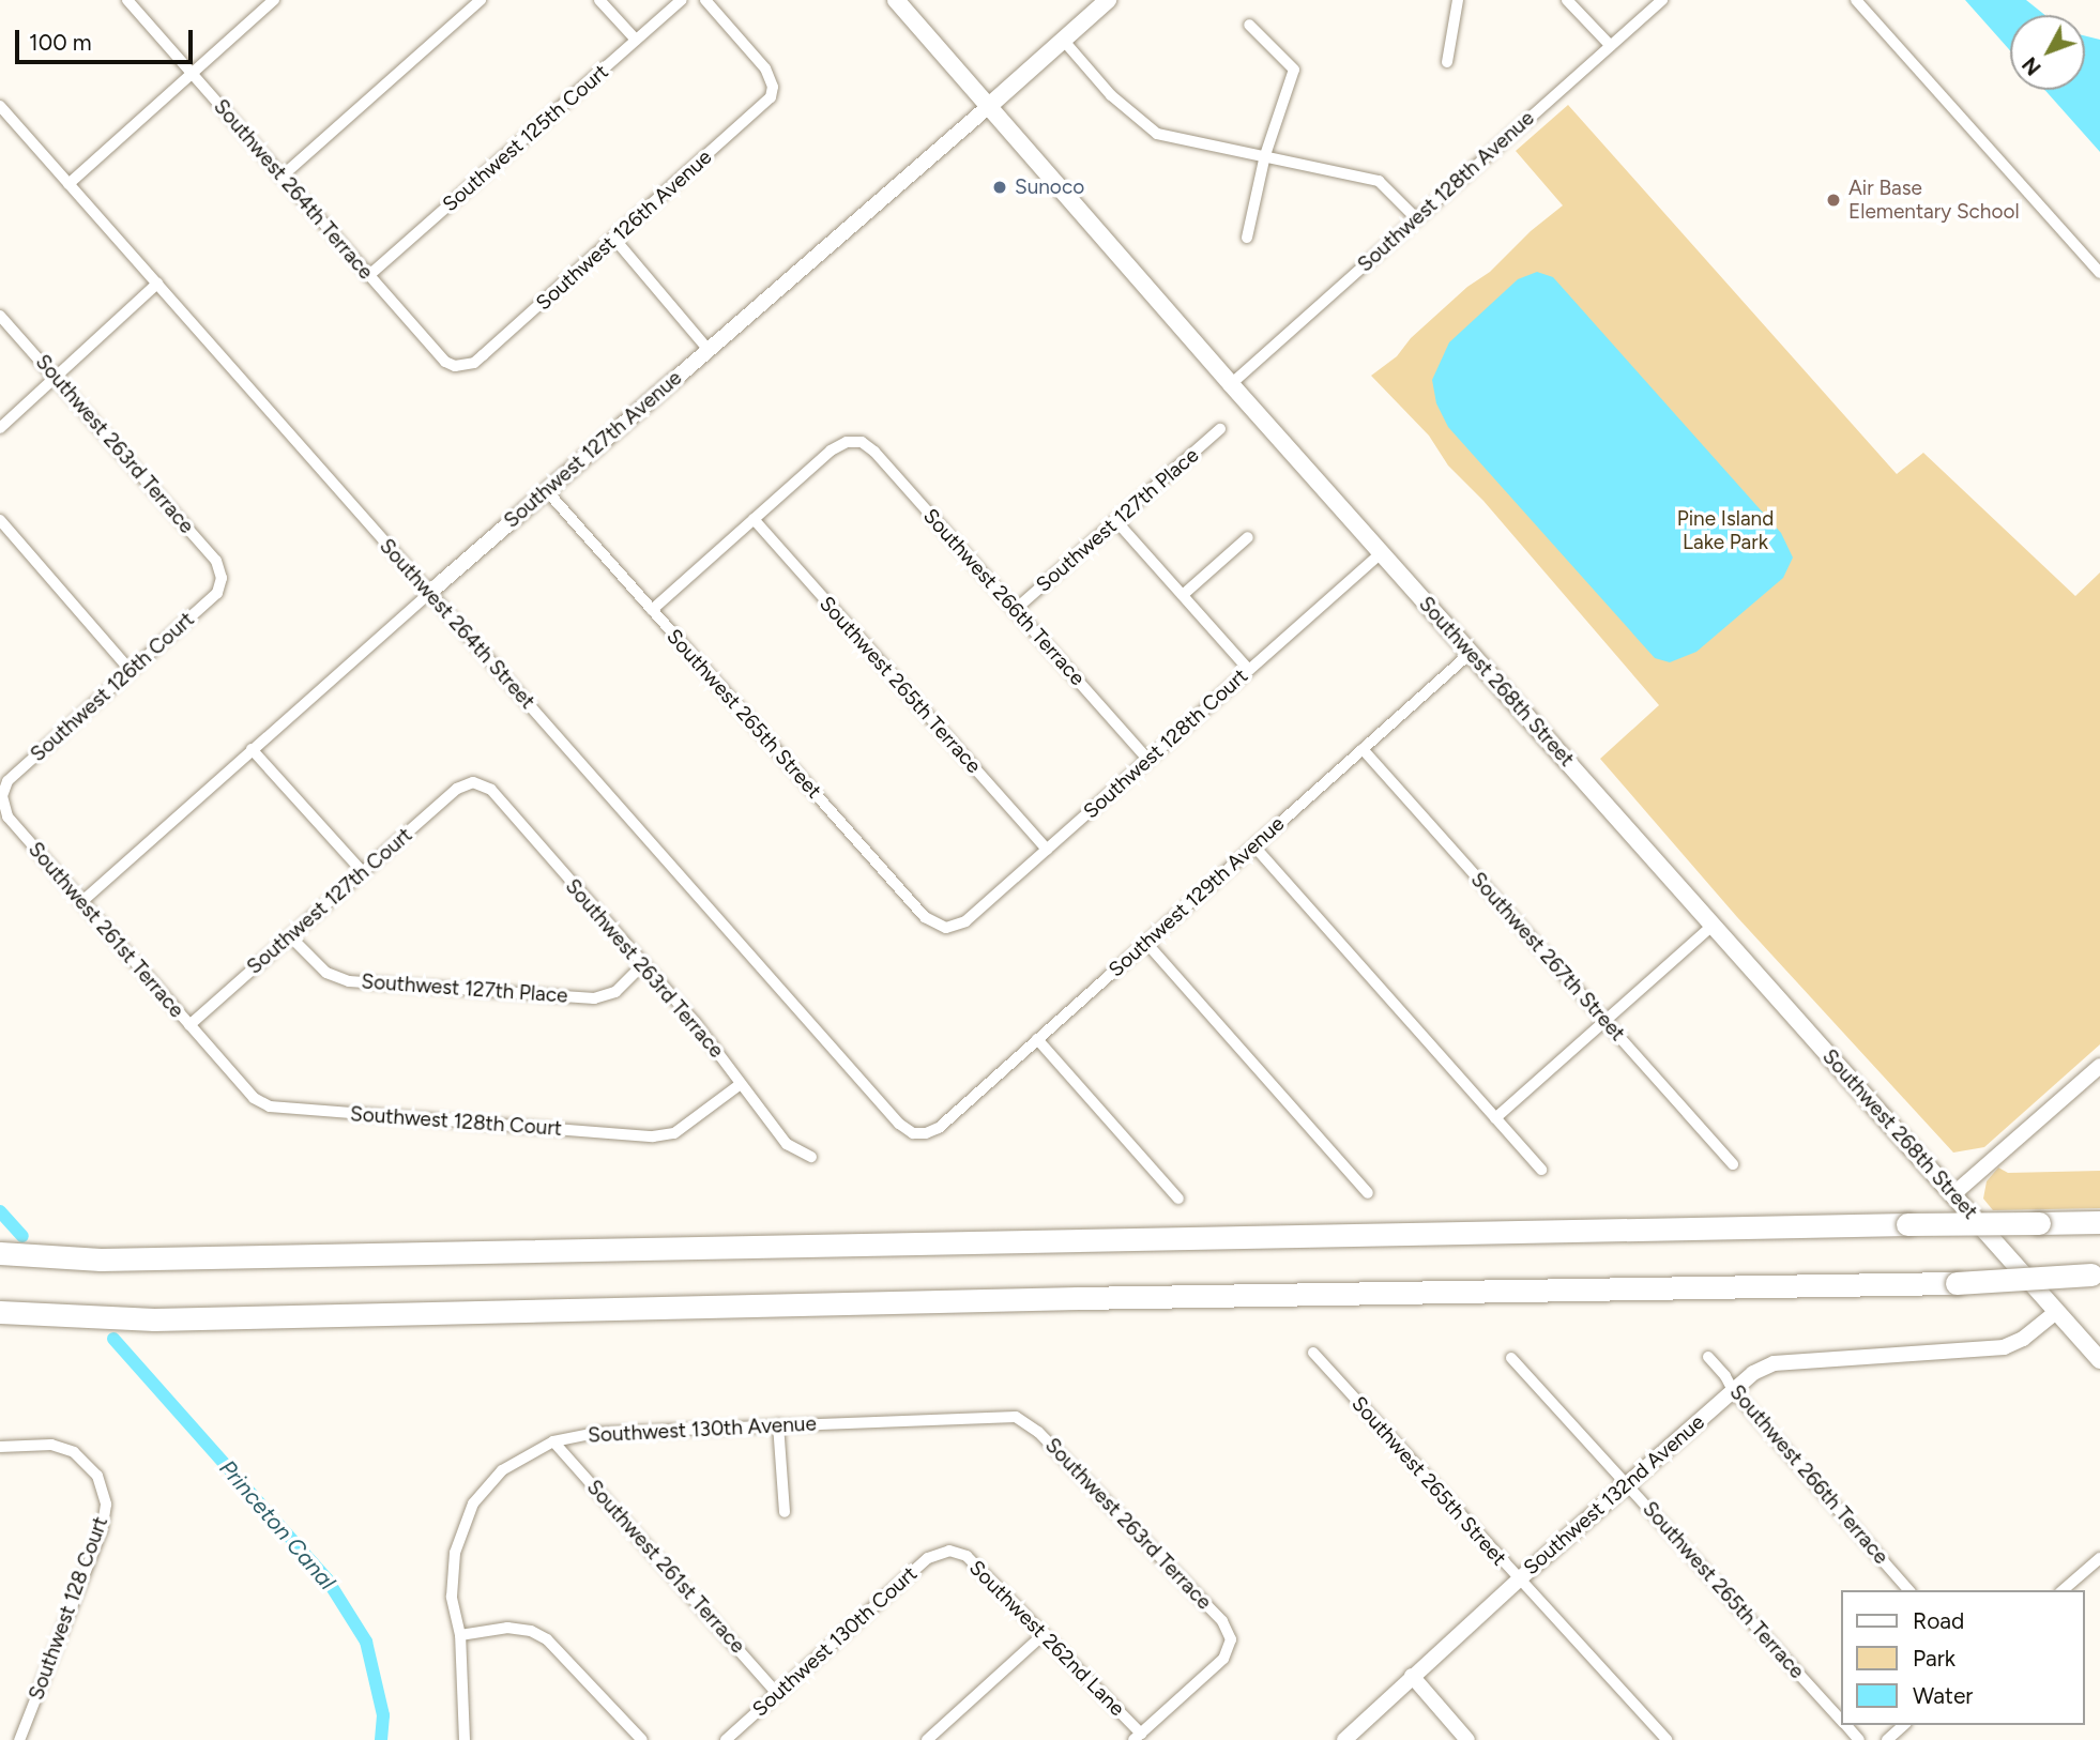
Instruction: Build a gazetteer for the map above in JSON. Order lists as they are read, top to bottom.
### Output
{
  "streets": {
    "main road": ["Southwest 127th Avenue", "Southwest 268th Street"],
    "street": [
      "Southwest 125th Court",
      "Southwest 264th Terrace",
      "Southwest 128th Avenue",
      "Southwest 126th Avenue",
      "Southwest 263rd Terrace",
      "Southwest 127th Place",
      "Southwest 266th Terrace",
      "Southwest 264th Street",
      "Southwest 265th Terrace",
      "Southwest 126th Court",
      "Southwest 265th Street",
      "Southwest 128th Court",
      "Southwest 129th Avenue",
      "Southwest 127th Court",
      "Southwest 261st Terrace",
      "Southwest 267th Street",
      "Southwest 130th Avenue",
      "Southwest 132nd Avenue",
      "Southwest 128 Court",
      "Southwest 262nd Lane",
      "Southwest 130th Court"
    ]
  },
  "crossings": [
    ["Southwest 125th Court", "Southwest 264th Terrace"],
    ["Southwest 264th Terrace", "Southwest 126th Avenue"],
    ["Southwest 128th Avenue", "Southwest 268th Street"],
    ["Southwest 263rd Terrace", "Southwest 127th Place"],
    ["Southwest 263rd Terrace", "Southwest 126th Court"],
    ["Southwest 263rd Terrace", "Southwest 128th Court"],
    ["Southwest 263rd Terrace", "Southwest 127th Court"],
    ["Southwest 263rd Terrace", "Southwest 130th Avenue"],
    ["Southwest 263rd Terrace", "Southwest 262nd Lane"],
    ["Southwest 127th Avenue", "Southwest 264th Street"],
    ["Southwest 127th Avenue", "Southwest 268th Street"],
    ["Southwest 127th Avenue", "Southwest 265th Street"],
    ["Southwest 127th Avenue", "Southwest 261st Terrace"],
    ["Southwest 127th Place", "Southwest 266th Terrace"],
    ["Southwest 127th Place", "Southwest 127th Court"],
    ["Southwest 266th Terrace", "Southwest 265th Terrace"],
    ["Southwest 266th Terrace", "Southwest 128th Court"],
    ["Southwest 266th Terrace", "Southwest 132nd Avenue"],
    ["Southwest 264th Street", "Southwest 129th Avenue"],
    ["Southwest 268th Street", "Southwest 128th Court"],
    ["Southwest 268th Street", "Southwest 129th Avenue"],
    ["Southwest 268th Street", "Southwest 132nd Avenue"],
    ["Southwest 265th Terrace", "Southwest 128th Court"],
    ["Southwest 265th Terrace", "Southwest 132nd Avenue"],
    ["Southwest 126th Court", "Southwest 261st Terrace"],
    ["Southwest 265th Street", "Southwest 128th Court"],
    ["Southwest 265th Street", "Southwest 132nd Avenue"],
    ["Southwest 128th Court", "Southwest 127th Court"],
    ["Southwest 128th Court", "Southwest 261st Terrace"],
    ["Southwest 129th Avenue", "Southwest 267th Street"],
    ["Southwest 127th Court", "Southwest 261st Terrace"],
    ["Southwest 261st Terrace", "Southwest 130th Avenue"],
    ["Southwest 261st Terrace", "Southwest 130th Court"],
    ["Southwest 262nd Lane", "Southwest 130th Court"]
  ],
  "water": ["Princeton Canal"],
  "parks": ["Pine Island Lake Park"],
  "places": ["Sunoco", "Air Base Elementary School"],
  "legend": ["Road", "Park", "Water"],
  "scale_bar": "100 m",
  "north": "bottom left"
}
